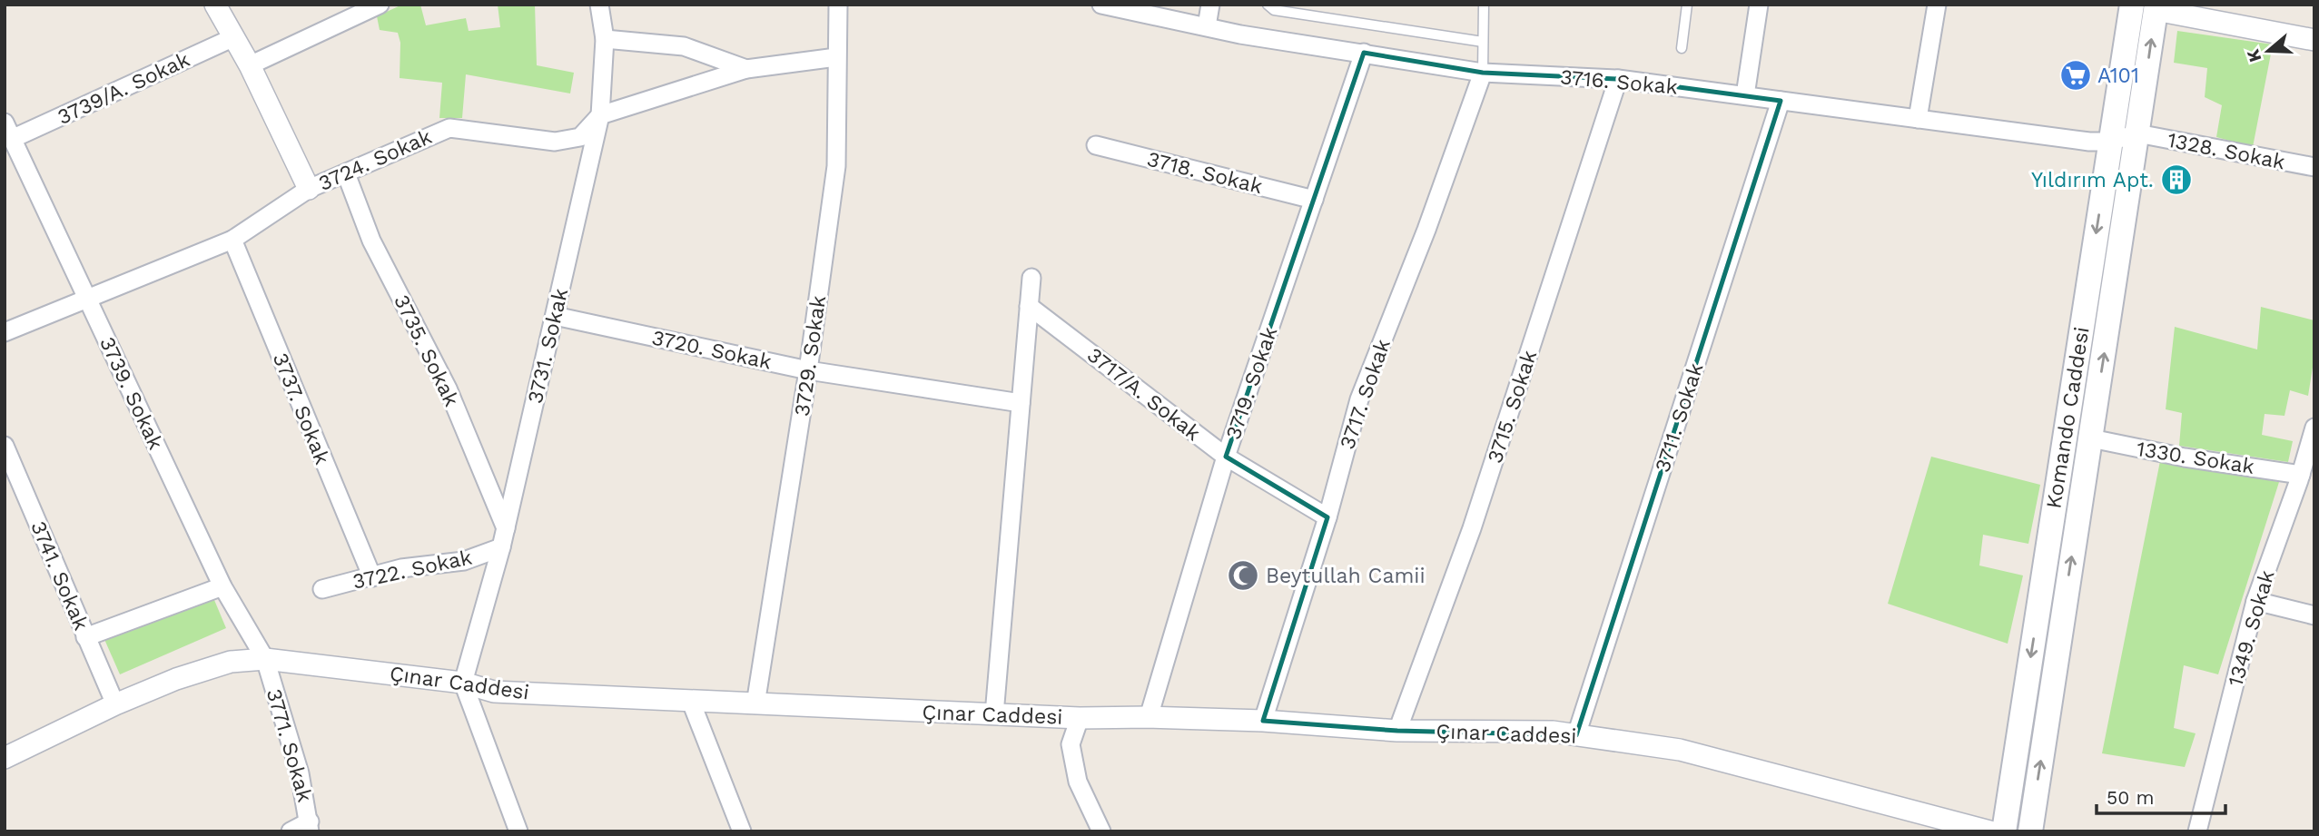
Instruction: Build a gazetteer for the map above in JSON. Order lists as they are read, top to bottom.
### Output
{
  "streets": {
    "main road": ["Komando Caddesi"],
    "street": [
      "3716. Sokak",
      "3739/A. Sokak",
      "1328. Sokak",
      "3724. Sokak",
      "3718. Sokak",
      "3731. Sokak",
      "3720. Sokak",
      "3735. Sokak",
      "3729. Sokak",
      "3719. Sokak",
      "3739. Sokak",
      "3717/A. Sokak",
      "3717. Sokak",
      "3715. Sokak",
      "3737. Sokak",
      "3711. Sokak",
      "1330. Sokak",
      "3722. Sokak",
      "3741. Sokak",
      "1349. Sokak",
      "Çınar Caddesi",
      "3771. Sokak"
    ]
  },
  "crossings": [
    ["3716. Sokak", "1328. Sokak"],
    ["3716. Sokak", "3719. Sokak"],
    ["3716. Sokak", "3717. Sokak"],
    ["3716. Sokak", "3715. Sokak"],
    ["3716. Sokak", "3711. Sokak"],
    ["3716. Sokak", "Komando Caddesi"],
    ["3739/A. Sokak", "3739. Sokak"],
    ["1328. Sokak", "Komando Caddesi"],
    ["3724. Sokak", "3731. Sokak"],
    ["3724. Sokak", "3735. Sokak"],
    ["3724. Sokak", "3729. Sokak"],
    ["3724. Sokak", "3739. Sokak"],
    ["3724. Sokak", "3737. Sokak"],
    ["3718. Sokak", "3719. Sokak"],
    ["3731. Sokak", "3720. Sokak"],
    ["3731. Sokak", "3735. Sokak"],
    ["3731. Sokak", "3722. Sokak"],
    ["3731. Sokak", "Çınar Caddesi"],
    ["3720. Sokak", "3729. Sokak"],
    ["3729. Sokak", "Çınar Caddesi"],
    ["3719. Sokak", "3717/A. Sokak"],
    ["3719. Sokak", "Çınar Caddesi"],
    ["3739. Sokak", "Çınar Caddesi"],
    ["3739. Sokak", "3771. Sokak"],
    ["3717/A. Sokak", "3717. Sokak"],
    ["3717. Sokak", "Çınar Caddesi"],
    ["3715. Sokak", "Çınar Caddesi"],
    ["3737. Sokak", "3722. Sokak"],
    ["3711. Sokak", "Çınar Caddesi"],
    ["Komando Caddesi", "1330. Sokak"],
    ["1330. Sokak", "1349. Sokak"],
    ["3741. Sokak", "Çınar Caddesi"],
    ["Çınar Caddesi", "3771. Sokak"]
  ],
  "places": {
    "supermarket": ["A101"],
    "building": ["Yıldırım Apt."],
    "mosque": ["Beytullah Camii"]
  },
  "scale_bar": "50 m",
  "north": "left"
}
